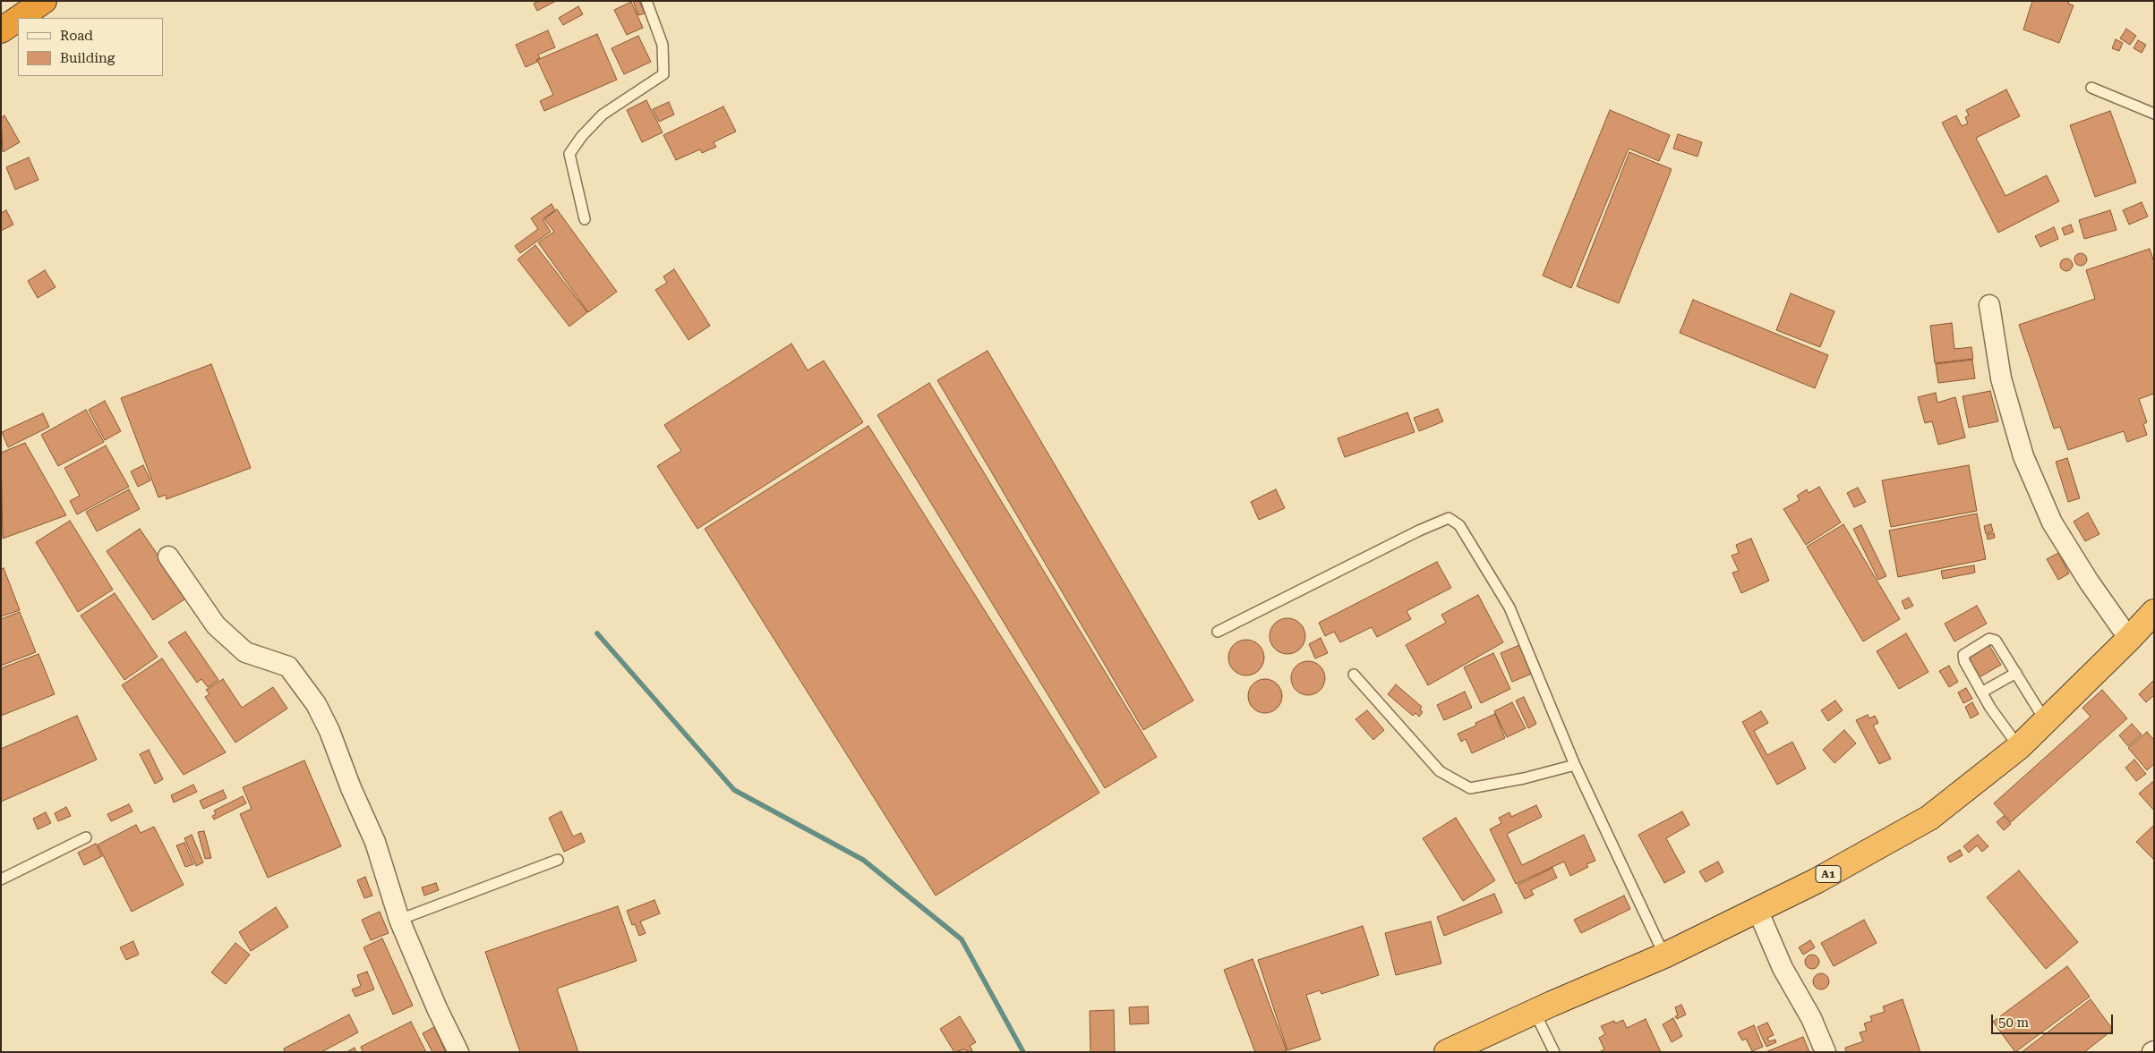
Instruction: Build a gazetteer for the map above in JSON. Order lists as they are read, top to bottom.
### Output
{
  "streets": {
    "highway": ["A1"]
  },
  "legend": ["Road", "Building"],
  "scale_bar": "50 m"
}
